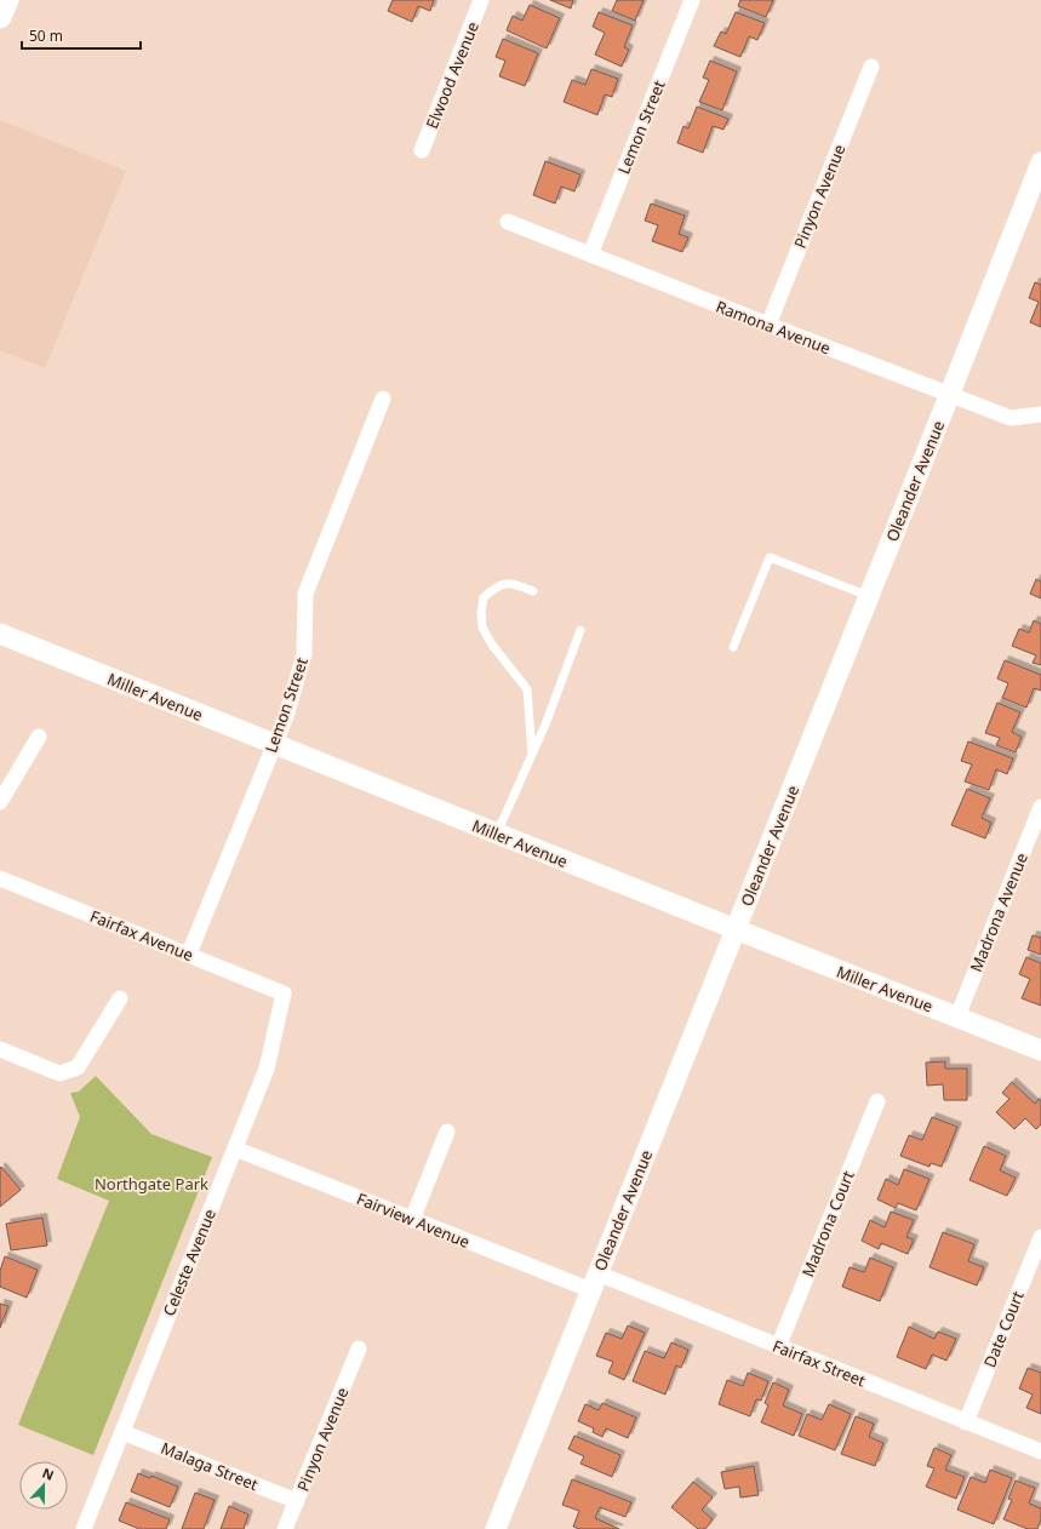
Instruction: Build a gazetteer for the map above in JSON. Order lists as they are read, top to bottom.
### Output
{
  "streets": {
    "street": [
      "Elwood Avenue",
      "Lemon Street",
      "Pinyon Avenue",
      "Ramona Avenue",
      "Oleander Avenue",
      "Miller Avenue",
      "Madrona Avenue",
      "Fairfax Avenue",
      "Fairview Avenue",
      "Madrona Court",
      "Celeste Avenue",
      "Date Court",
      "Fairfax Street",
      "Malaga Street"
    ]
  },
  "crossings": [
    ["Lemon Street", "Ramona Avenue"],
    ["Lemon Street", "Miller Avenue"],
    ["Lemon Street", "Fairfax Avenue"],
    ["Pinyon Avenue", "Ramona Avenue"],
    ["Pinyon Avenue", "Malaga Street"],
    ["Ramona Avenue", "Oleander Avenue"],
    ["Oleander Avenue", "Miller Avenue"],
    ["Oleander Avenue", "Fairview Avenue"],
    ["Oleander Avenue", "Fairfax Street"],
    ["Miller Avenue", "Madrona Avenue"],
    ["Fairfax Avenue", "Celeste Avenue"],
    ["Fairview Avenue", "Celeste Avenue"],
    ["Fairview Avenue", "Fairfax Street"],
    ["Madrona Court", "Fairfax Street"],
    ["Celeste Avenue", "Malaga Street"],
    ["Date Court", "Fairfax Street"]
  ],
  "parks": ["Northgate Park"],
  "scale_bar": "50 m",
  "north": "top"
}
